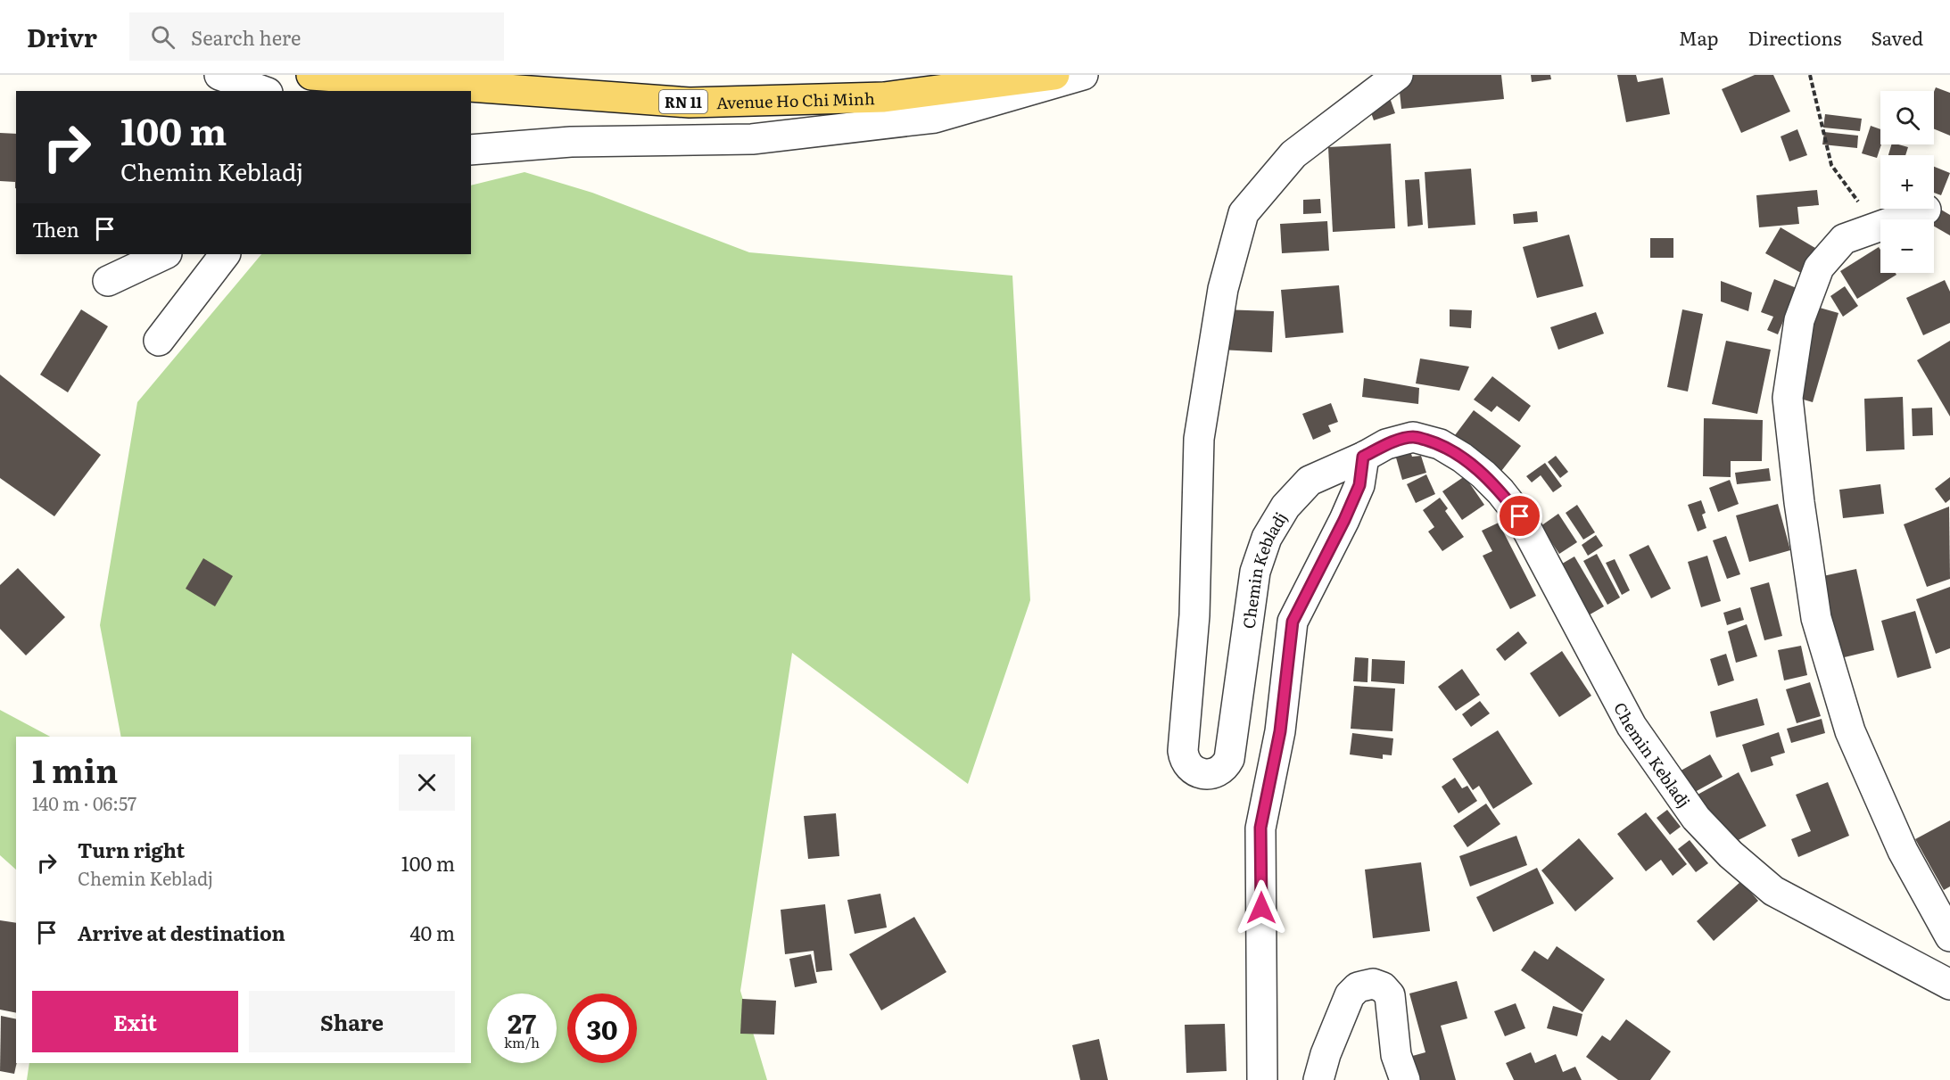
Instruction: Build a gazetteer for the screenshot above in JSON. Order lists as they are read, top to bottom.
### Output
{
  "streets": {
    "main road": ["Avenue Ho Chi Minh", "RN 11"],
    "street": ["Chemin Kebladj"]
  },
  "page": {
    "header": "Drivr",
    "search": "Search here",
    "nav": ["Map", "Directions", "Saved"],
    "map_buttons": ["+", "−"],
    "turn": ["100 m", "Chemin Kebladj"],
    "then": "Then",
    "heading": ["1 min", "140 m · 06:57"],
    "list": [
      {
        "name": "Turn right",
        "note": "Chemin Kebladj",
        "value": "100 m"
      },
      {
        "name": "Arrive at destination",
        "value": "40 m"
      }
    ],
    "buttons": ["Exit", "Share"],
    "speed": "27 km/h",
    "limit": "30"
  }
}
